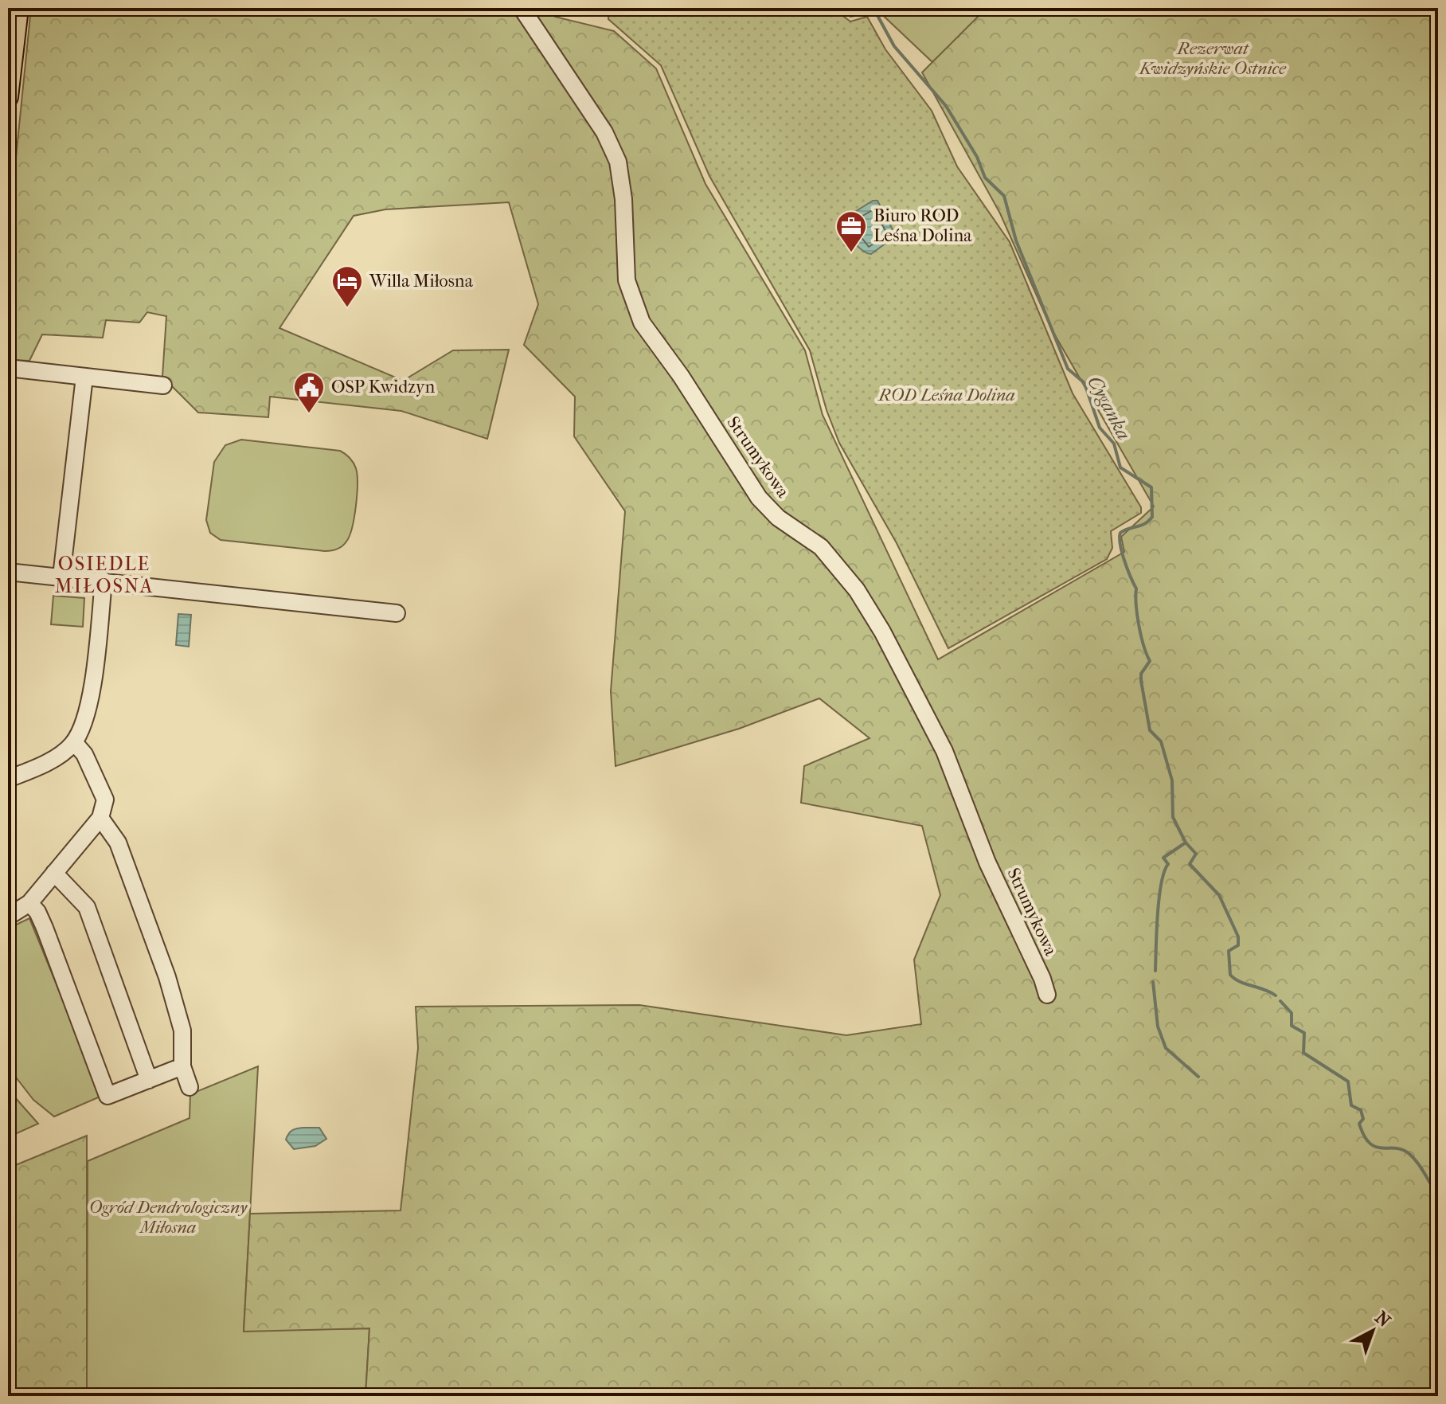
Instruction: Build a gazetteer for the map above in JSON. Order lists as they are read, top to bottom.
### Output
{
  "streets": {
    "street": ["Strumykowa"]
  },
  "districts": ["OSIEDLE MIŁOSNA"],
  "water": ["Cyganka"],
  "parks": ["Rezerwat Kwidzyńskie Ostnice", "ROD Leśna Dolina", "Ogród Dendrologiczny Miłosna"],
  "places": {
    "office": ["Biuro ROD Leśna Dolina"],
    "hotel": ["Willa Miłosna"],
    "public building": ["OSP Kwidzyn"]
  },
  "north": "top right"
}
